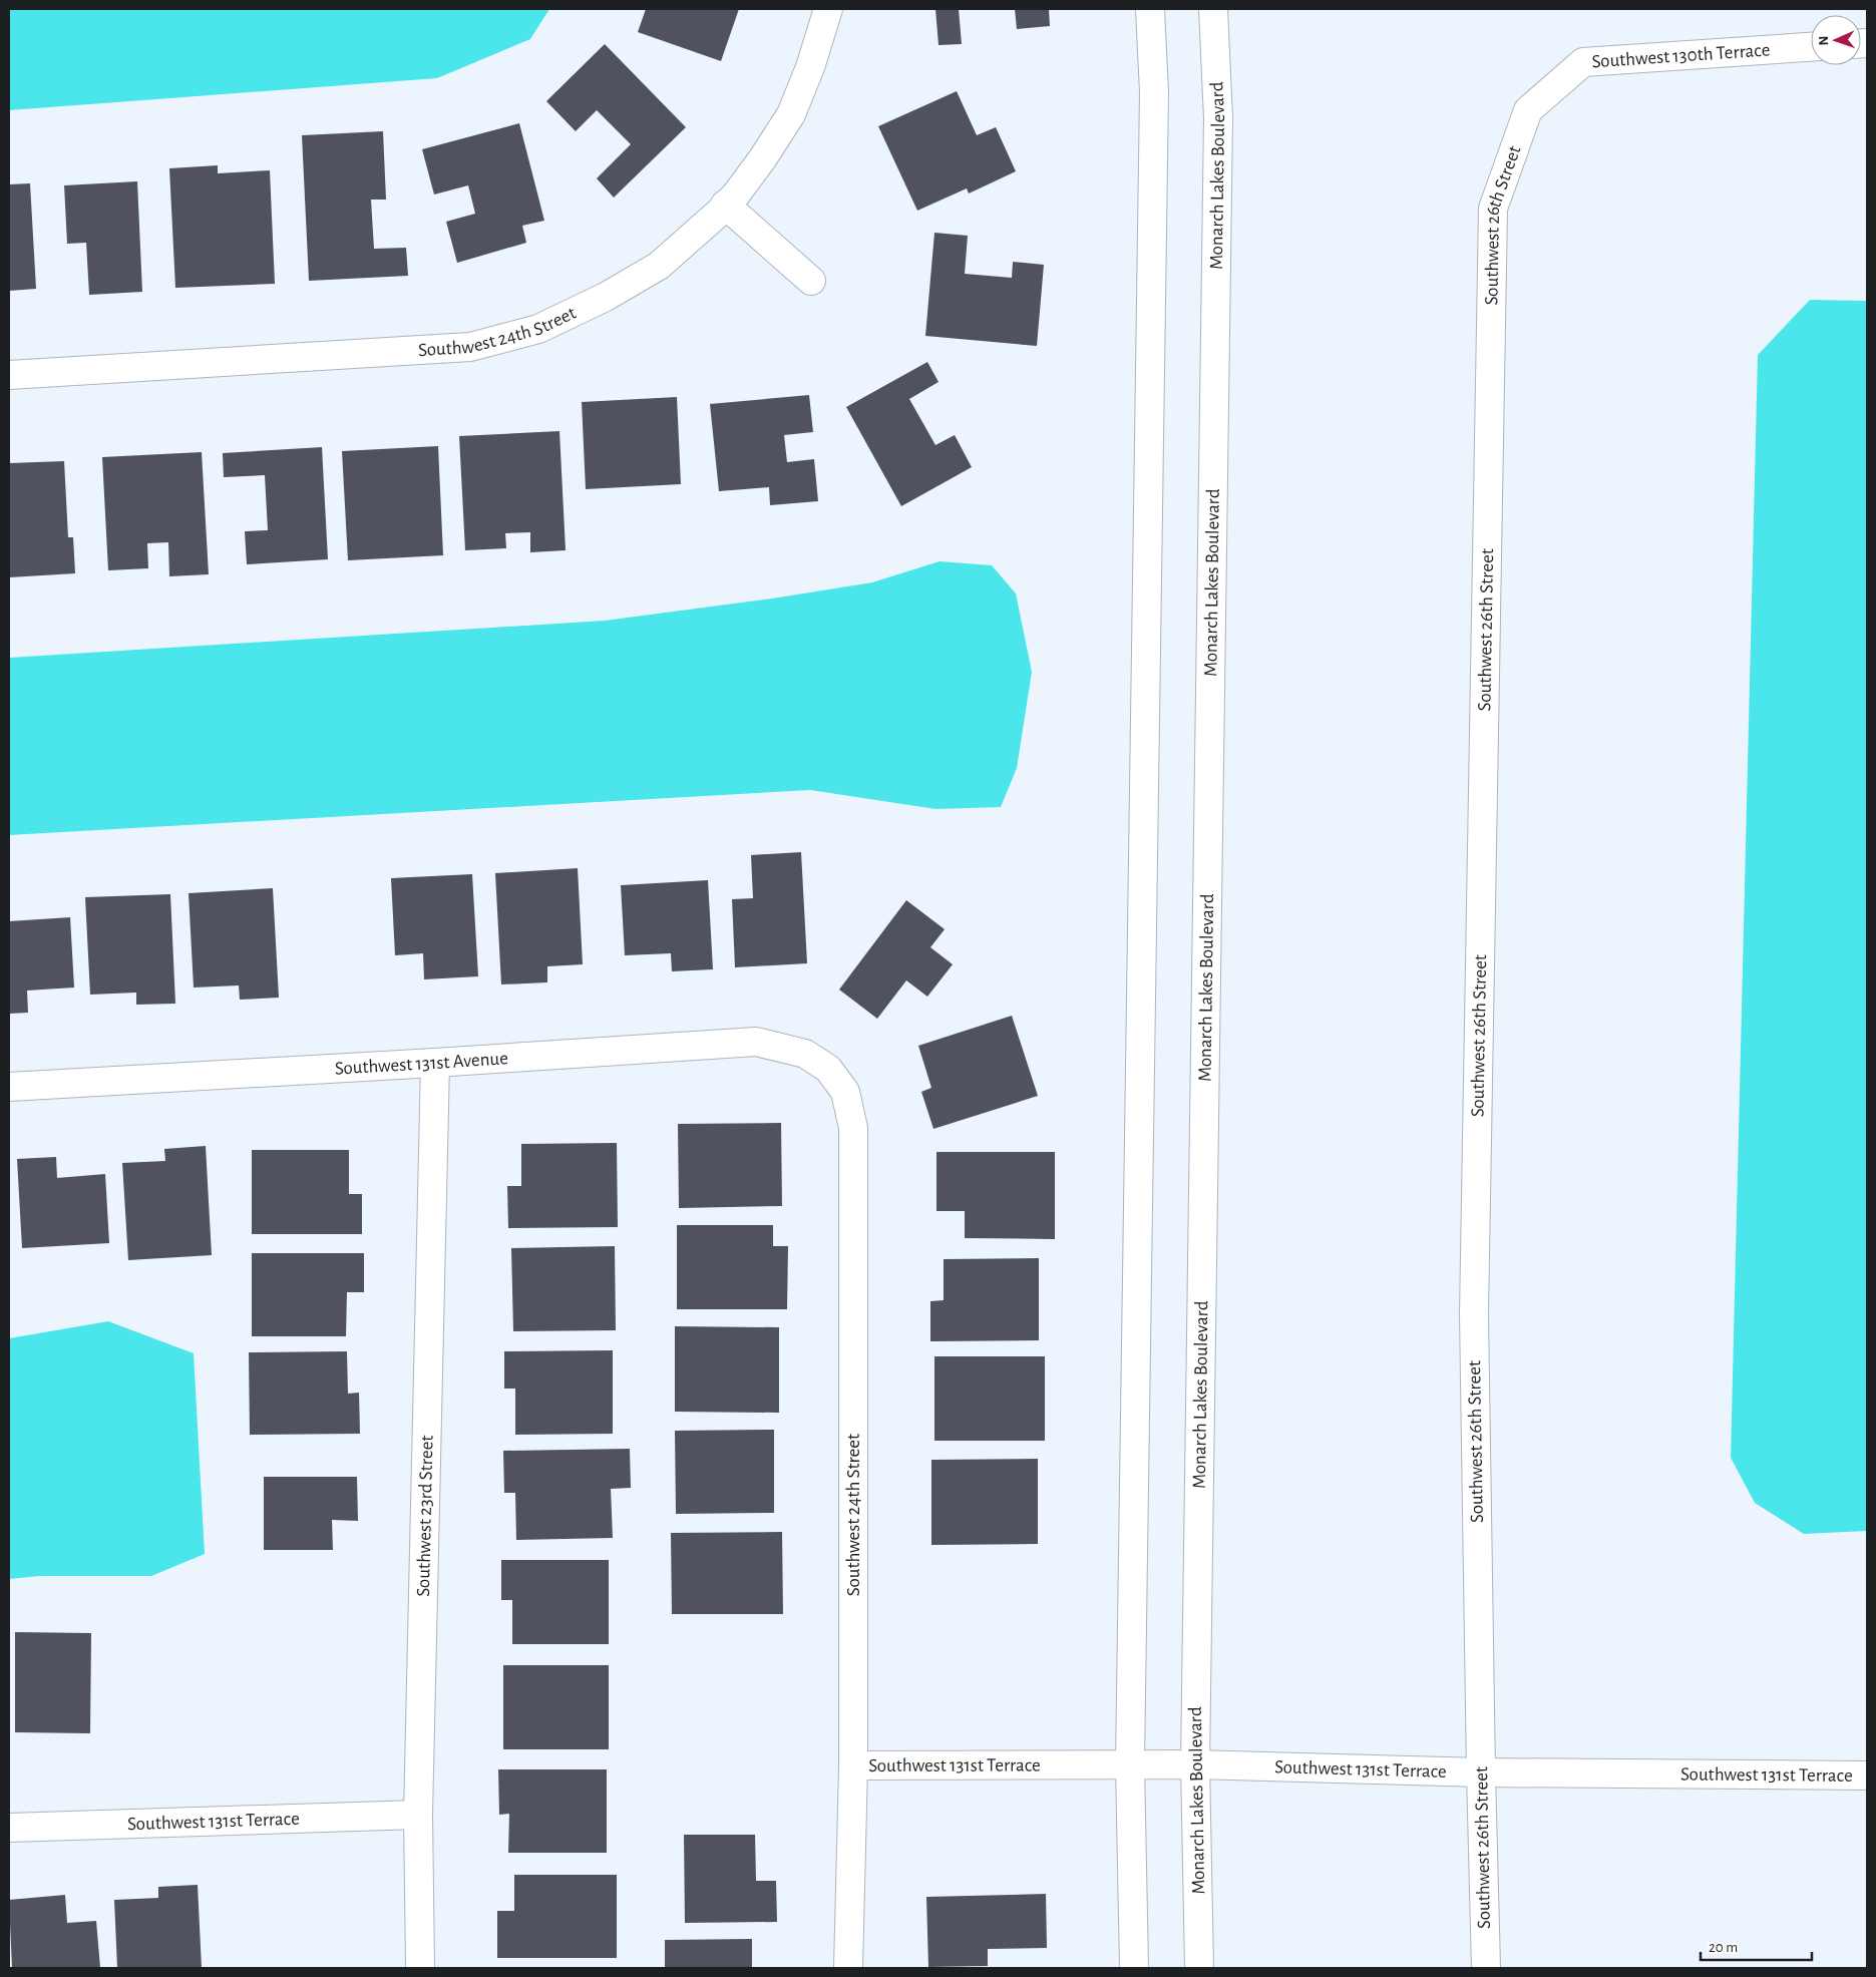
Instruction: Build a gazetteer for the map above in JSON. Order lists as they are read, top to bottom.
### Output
{
  "streets": {
    "street": [
      "Southwest 130th Terrace",
      "Monarch Lakes Boulevard",
      "Southwest 26th Street",
      "Southwest 24th Street",
      "Southwest 131st Avenue",
      "Southwest 23rd Street",
      "Southwest 131st Terrace"
    ]
  },
  "crossings": [
    ["Southwest 130th Terrace", "Southwest 26th Street"],
    ["Monarch Lakes Boulevard", "Southwest 131st Terrace"],
    ["Southwest 26th Street", "Southwest 131st Terrace"],
    ["Southwest 24th Street", "Southwest 131st Avenue"],
    ["Southwest 24th Street", "Southwest 131st Terrace"],
    ["Southwest 131st Avenue", "Southwest 23rd Street"],
    ["Southwest 23rd Street", "Southwest 131st Terrace"]
  ],
  "scale_bar": "20 m",
  "north": "left"
}
